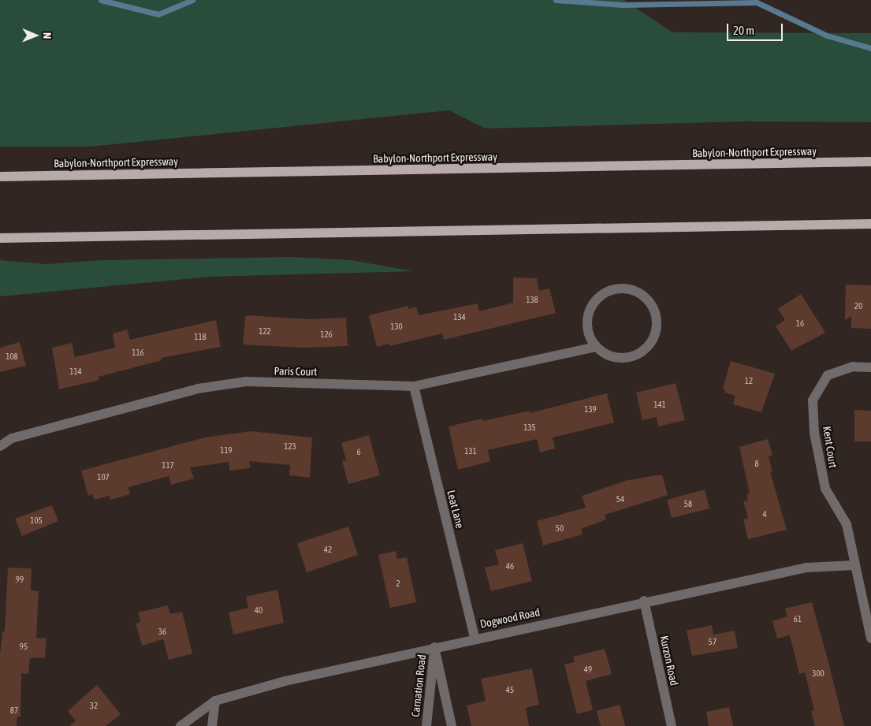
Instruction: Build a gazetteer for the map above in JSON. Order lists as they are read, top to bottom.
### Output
{
  "streets": {
    "main road": ["Babylon-Northport Expressway"],
    "street": [
      "Paris Court",
      "Kent Court",
      "Leat Lane",
      "Dogwood Road",
      "Kurzon Road",
      "Carnation Road"
    ]
  },
  "crossings": [
    ["Paris Court", "Leat Lane"],
    ["Kent Court", "Dogwood Road"],
    ["Leat Lane", "Dogwood Road"],
    ["Dogwood Road", "Kurzon Road"],
    ["Dogwood Road", "Carnation Road"]
  ],
  "house_numbers": [
    "138",
    "20",
    "134",
    "16",
    "130",
    "122",
    "126",
    "118",
    "116",
    "108",
    "114",
    "12",
    "141",
    "139",
    "135",
    "123",
    "119",
    "131",
    "6",
    "8",
    "117",
    "107",
    "54",
    "58",
    "4",
    "105",
    "50",
    "42",
    "46",
    "99",
    "2",
    "40",
    "61",
    "36",
    "57",
    "95",
    "49",
    "300",
    "45",
    "32",
    "87"
  ],
  "scale_bar": "20 m",
  "north": "right"
}
